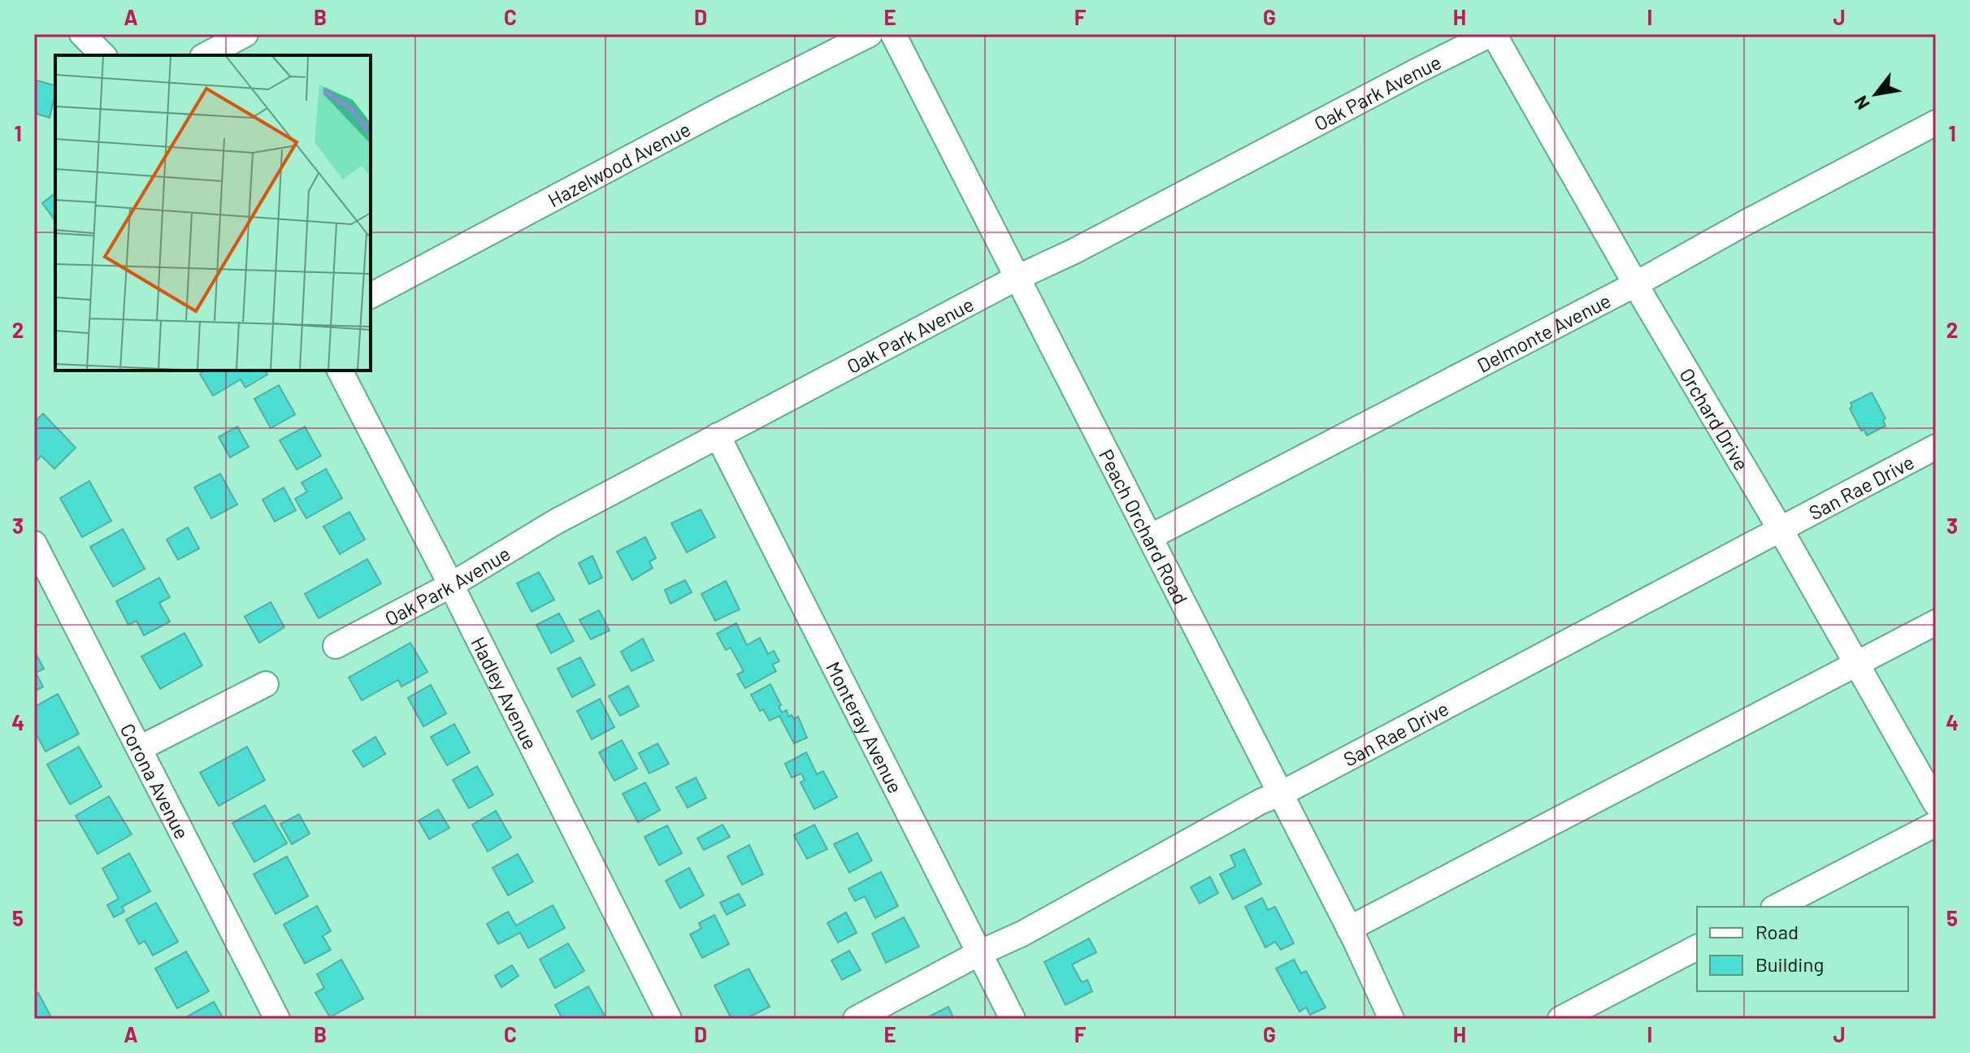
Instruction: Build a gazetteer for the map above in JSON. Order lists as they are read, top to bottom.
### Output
{
  "streets": {
    "street": [
      "Oak Park Avenue",
      "Hazelwood Avenue",
      "Delmonte Avenue",
      "Orchard Drive",
      "San Rae Drive",
      "Peach Orchard Road",
      "Hadley Avenue",
      "Monteray Avenue",
      "Corona Avenue"
    ]
  },
  "crossings": [
    ["Oak Park Avenue", "Orchard Drive"],
    ["Oak Park Avenue", "Peach Orchard Road"],
    ["Oak Park Avenue", "Hadley Avenue"],
    ["Oak Park Avenue", "Monteray Avenue"],
    ["Delmonte Avenue", "Orchard Drive"],
    ["Delmonte Avenue", "Peach Orchard Road"],
    ["Orchard Drive", "San Rae Drive"],
    ["San Rae Drive", "Peach Orchard Road"],
    ["San Rae Drive", "Monteray Avenue"]
  ],
  "legend": ["Road", "Building"],
  "north": "bottom left",
  "grid": {
    "columns": [
      "A",
      "B",
      "C",
      "D",
      "E",
      "F",
      "G",
      "H",
      "I",
      "J"
    ],
    "rows": [
      "1",
      "2",
      "3",
      "4",
      "5"
    ]
  }
}
